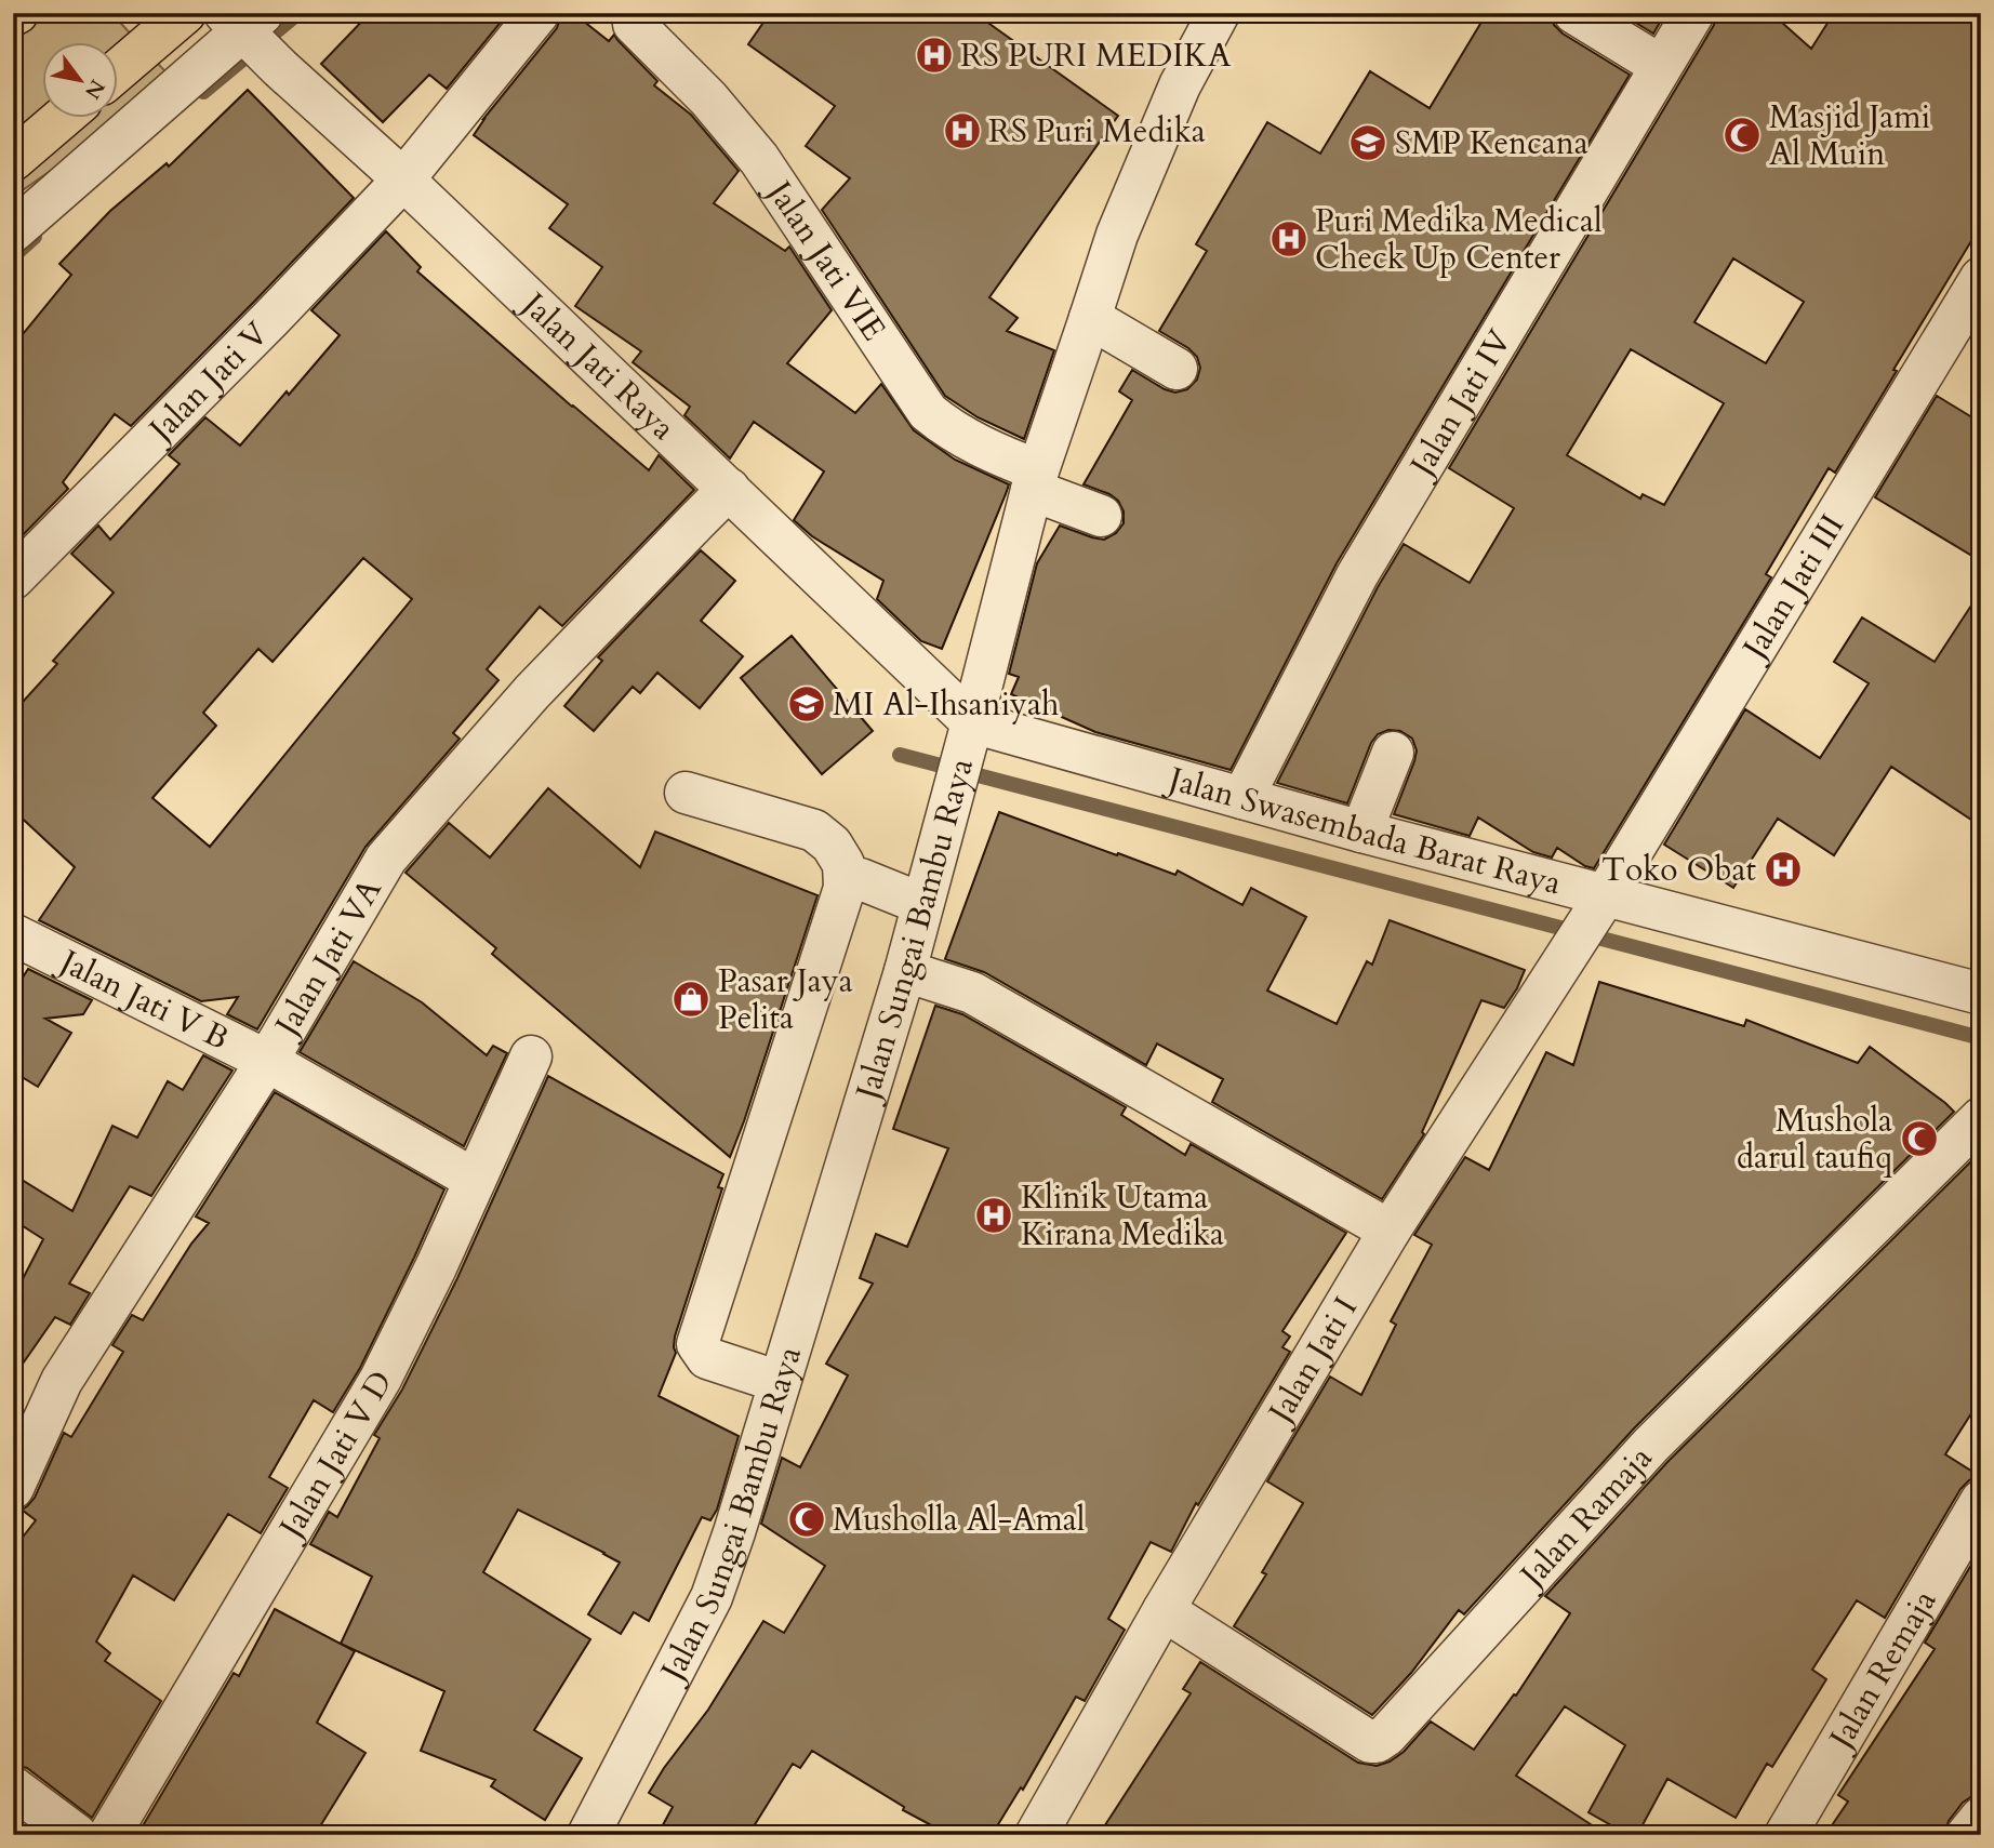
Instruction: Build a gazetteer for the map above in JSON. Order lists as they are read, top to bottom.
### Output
{
  "streets": {
    "street": [
      "Jalan Jati VIE",
      "Jalan Jati Raya",
      "Jalan Jati V",
      "Jalan Jati IV",
      "Jalan Jati III",
      "Jalan Swasembada Barat Raya",
      "Jalan Sungai Bambu Raya",
      "Jalan Jati VA",
      "Jalan Jati V B",
      "Jalan Jati I",
      "Jalan Jati V D",
      "Jalan Ramaja",
      "Jalan Remaja"
    ]
  },
  "crossings": [
    ["Jalan Jati VIE", "Jalan Sungai Bambu Raya"],
    ["Jalan Jati Raya", "Jalan Jati V"],
    ["Jalan Jati Raya", "Jalan Swasembada Barat Raya"],
    ["Jalan Jati Raya", "Jalan Sungai Bambu Raya"],
    ["Jalan Jati Raya", "Jalan Jati VA"],
    ["Jalan Jati IV", "Jalan Swasembada Barat Raya"],
    ["Jalan Jati III", "Jalan Swasembada Barat Raya"],
    ["Jalan Jati III", "Jalan Jati I"],
    ["Jalan Swasembada Barat Raya", "Jalan Sungai Bambu Raya"],
    ["Jalan Swasembada Barat Raya", "Jalan Jati I"],
    ["Jalan Jati VA", "Jalan Jati V B"],
    ["Jalan Jati V B", "Jalan Jati V D"],
    ["Jalan Jati I", "Jalan Ramaja"]
  ],
  "places": {
    "hospital": [
      "RS PURI MEDIKA",
      "RS Puri Medika",
      "Puri Medika Medical Check Up Center",
      "Toko Obat",
      "Klinik Utama Kirana Medika"
    ],
    "mosque": ["Masjid Jami Al Muin", "Mushola darul taufiq", "Musholla Al-Amal"],
    "school or university": ["SMP Kencana", "MI Al-Ihsaniyah"],
    "shop": ["Pasar Jaya Pelita"]
  },
  "north": "bottom right"
}
